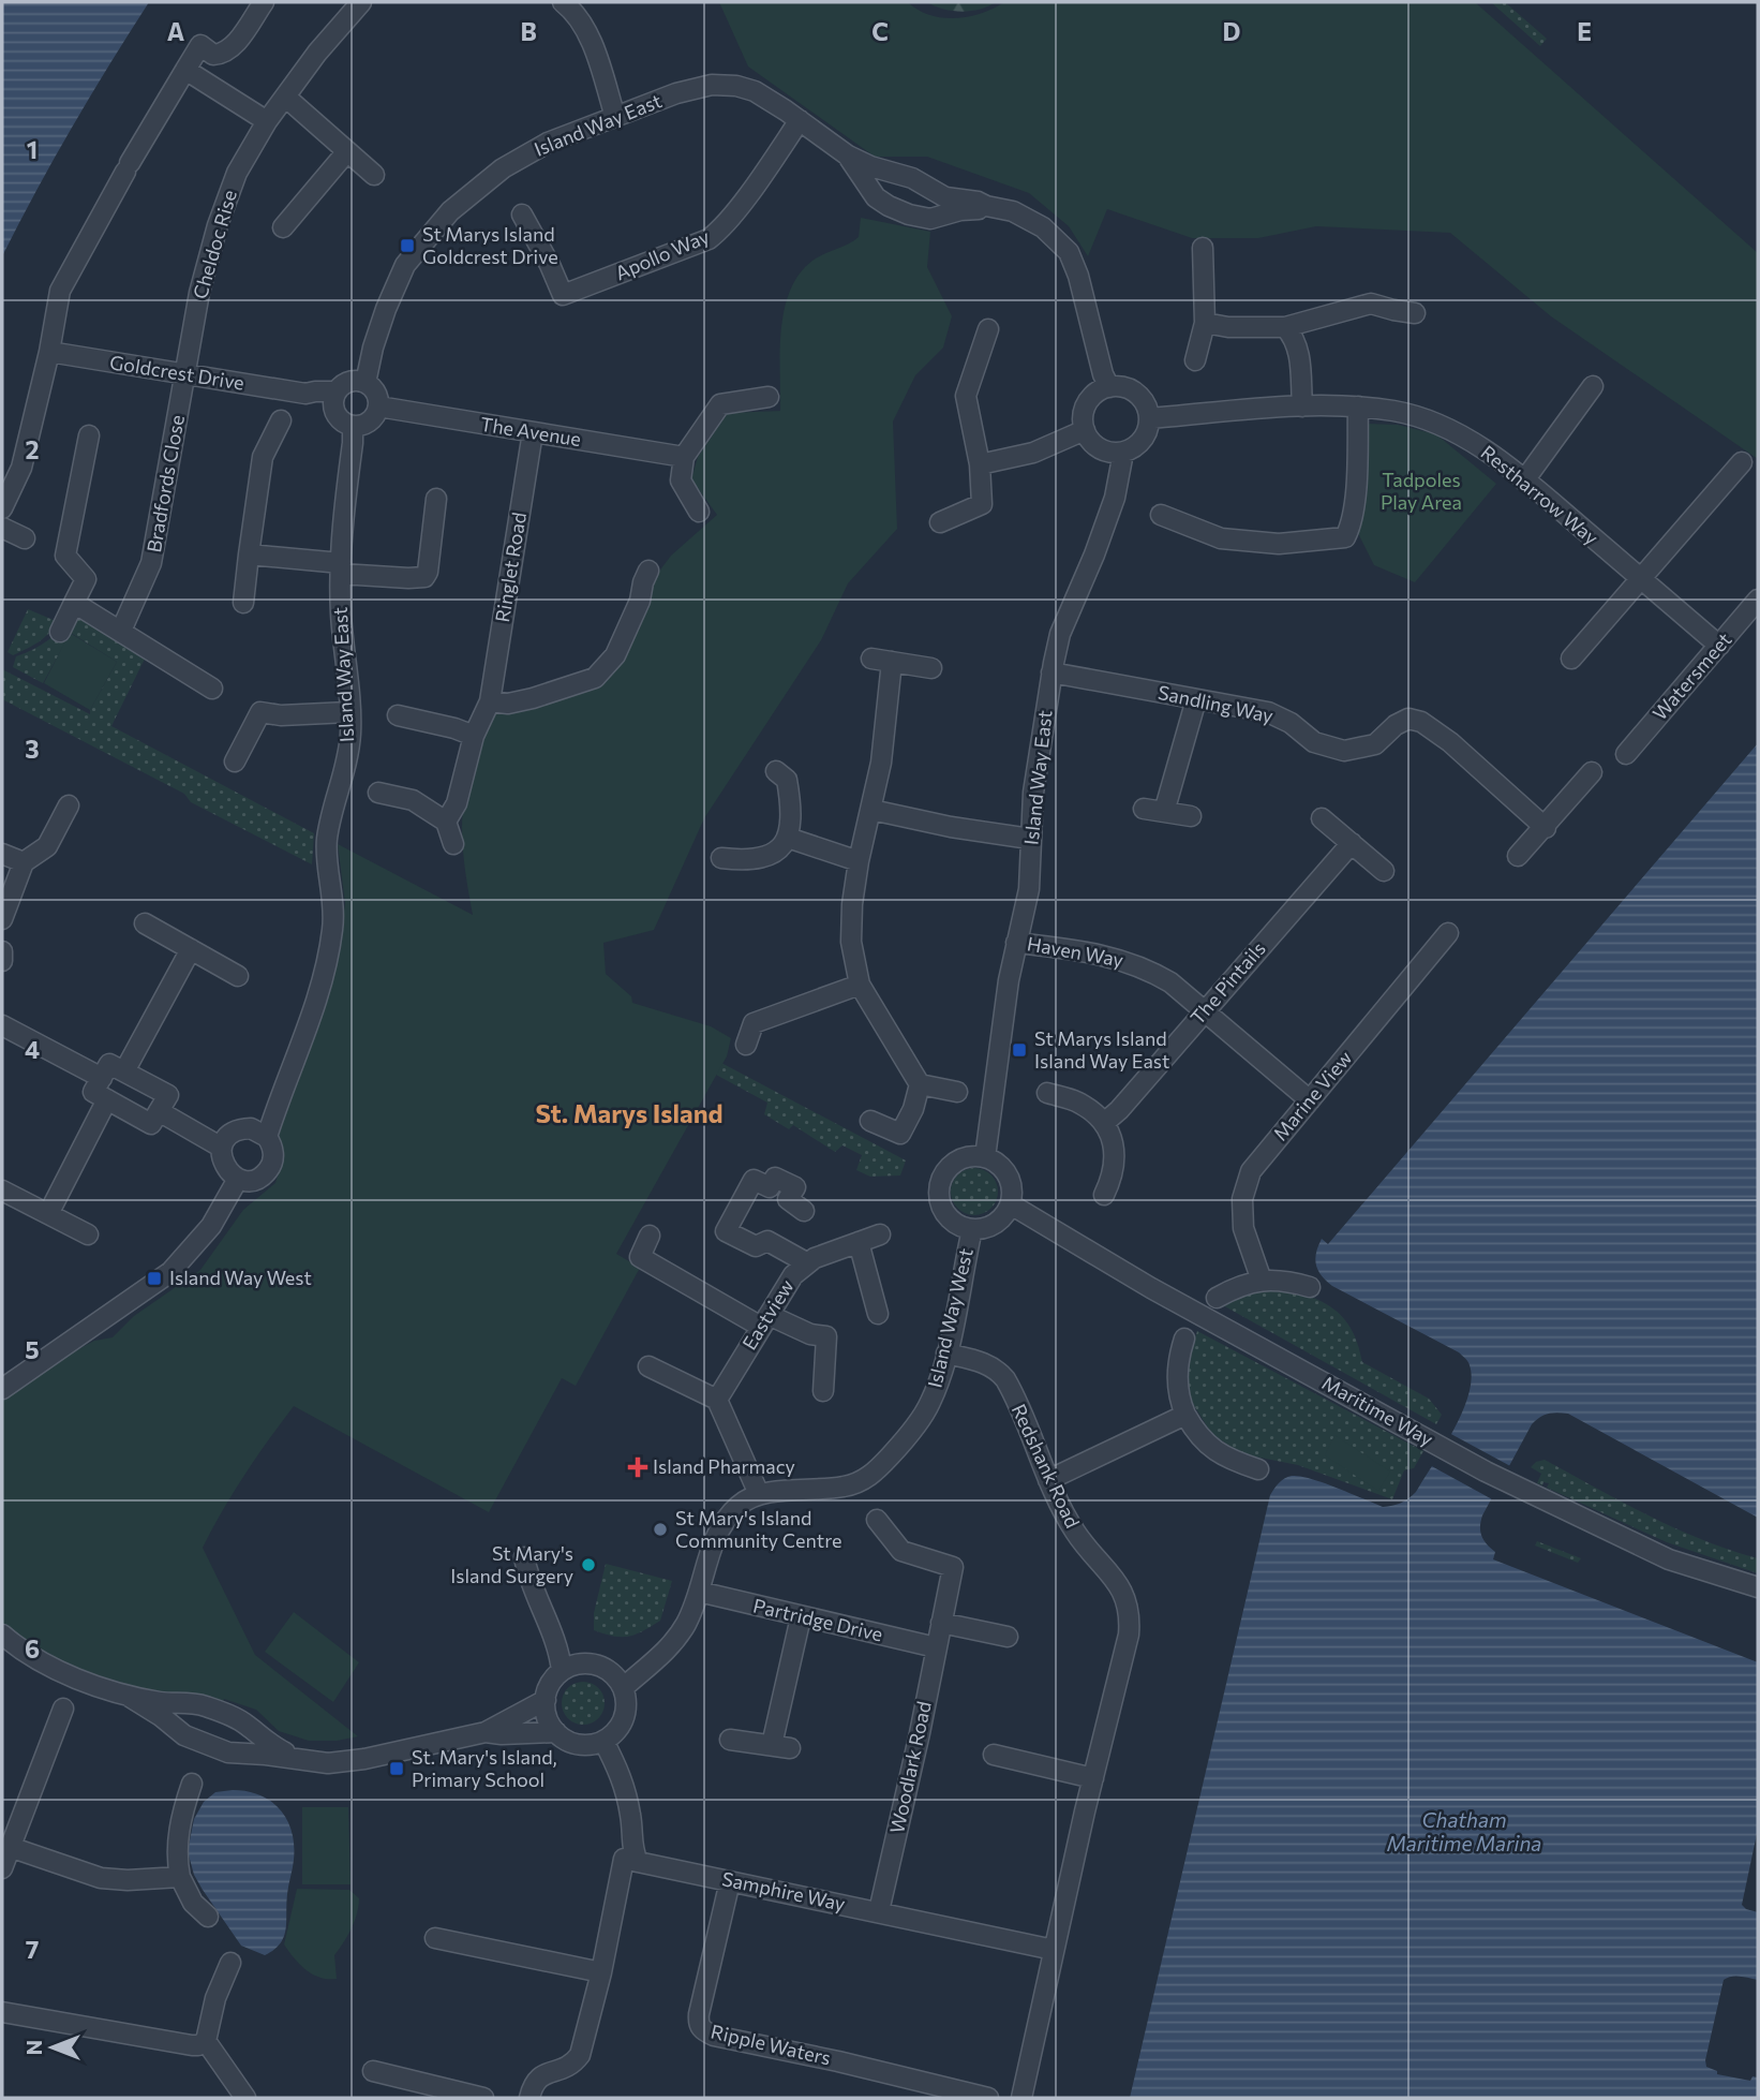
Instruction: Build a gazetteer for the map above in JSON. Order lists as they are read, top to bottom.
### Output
{
  "streets": {
    "street": [
      "Island Way East",
      "Cheldoc Rise",
      "Apollo Way",
      "Goldcrest Drive",
      "The Avenue",
      "Bradfords Close",
      "Restharrow Way",
      "Ringlet Road",
      "Watersmeet",
      "Sandling Way",
      "Haven Way",
      "The Pintails",
      "Marine View",
      "Eastview",
      "Island Way West",
      "Maritime Way",
      "Redshank Road",
      "Partridge Drive",
      "Woodlark Road",
      "Samphire Way",
      "Ripple Waters"
    ]
  },
  "crossings": [
    ["Island Way East", "Apollo Way"],
    ["Island Way East", "Goldcrest Drive"],
    ["Island Way East", "The Avenue"],
    ["Island Way East", "Restharrow Way"],
    ["Island Way East", "Sandling Way"],
    ["Island Way East", "Haven Way"],
    ["Island Way East", "Island Way West"],
    ["Island Way East", "Maritime Way"],
    ["Cheldoc Rise", "Goldcrest Drive"],
    ["Cheldoc Rise", "Bradfords Close"],
    ["Goldcrest Drive", "The Avenue"],
    ["Goldcrest Drive", "Bradfords Close"],
    ["The Avenue", "Ringlet Road"],
    ["Restharrow Way", "Watersmeet"],
    ["Haven Way", "The Pintails"],
    ["Haven Way", "Marine View"],
    ["Island Way West", "Maritime Way"],
    ["Island Way West", "Redshank Road"],
    ["Redshank Road", "Samphire Way"],
    ["Partridge Drive", "Woodlark Road"],
    ["Woodlark Road", "Samphire Way"],
    ["Samphire Way", "Ripple Waters"]
  ],
  "districts": ["St. Marys Island"],
  "water": ["Chatham Maritime Marina"],
  "parks": ["Tadpoles Play Area"],
  "places": {
    "transit": [
      "St Marys Island Goldcrest Drive",
      "St Marys Island Island Way East",
      "Island Way West",
      "St. Mary's Island, Primary School"
    ],
    "health": ["Island Pharmacy"],
    "other": ["St Mary's Island Community Centre", "St Mary's Island Surgery"]
  },
  "north": "left",
  "grid": {
    "columns": [
      "A",
      "B",
      "C",
      "D",
      "E"
    ],
    "rows": [
      "1",
      "2",
      "3",
      "4",
      "5",
      "6",
      "7"
    ]
  }
}
